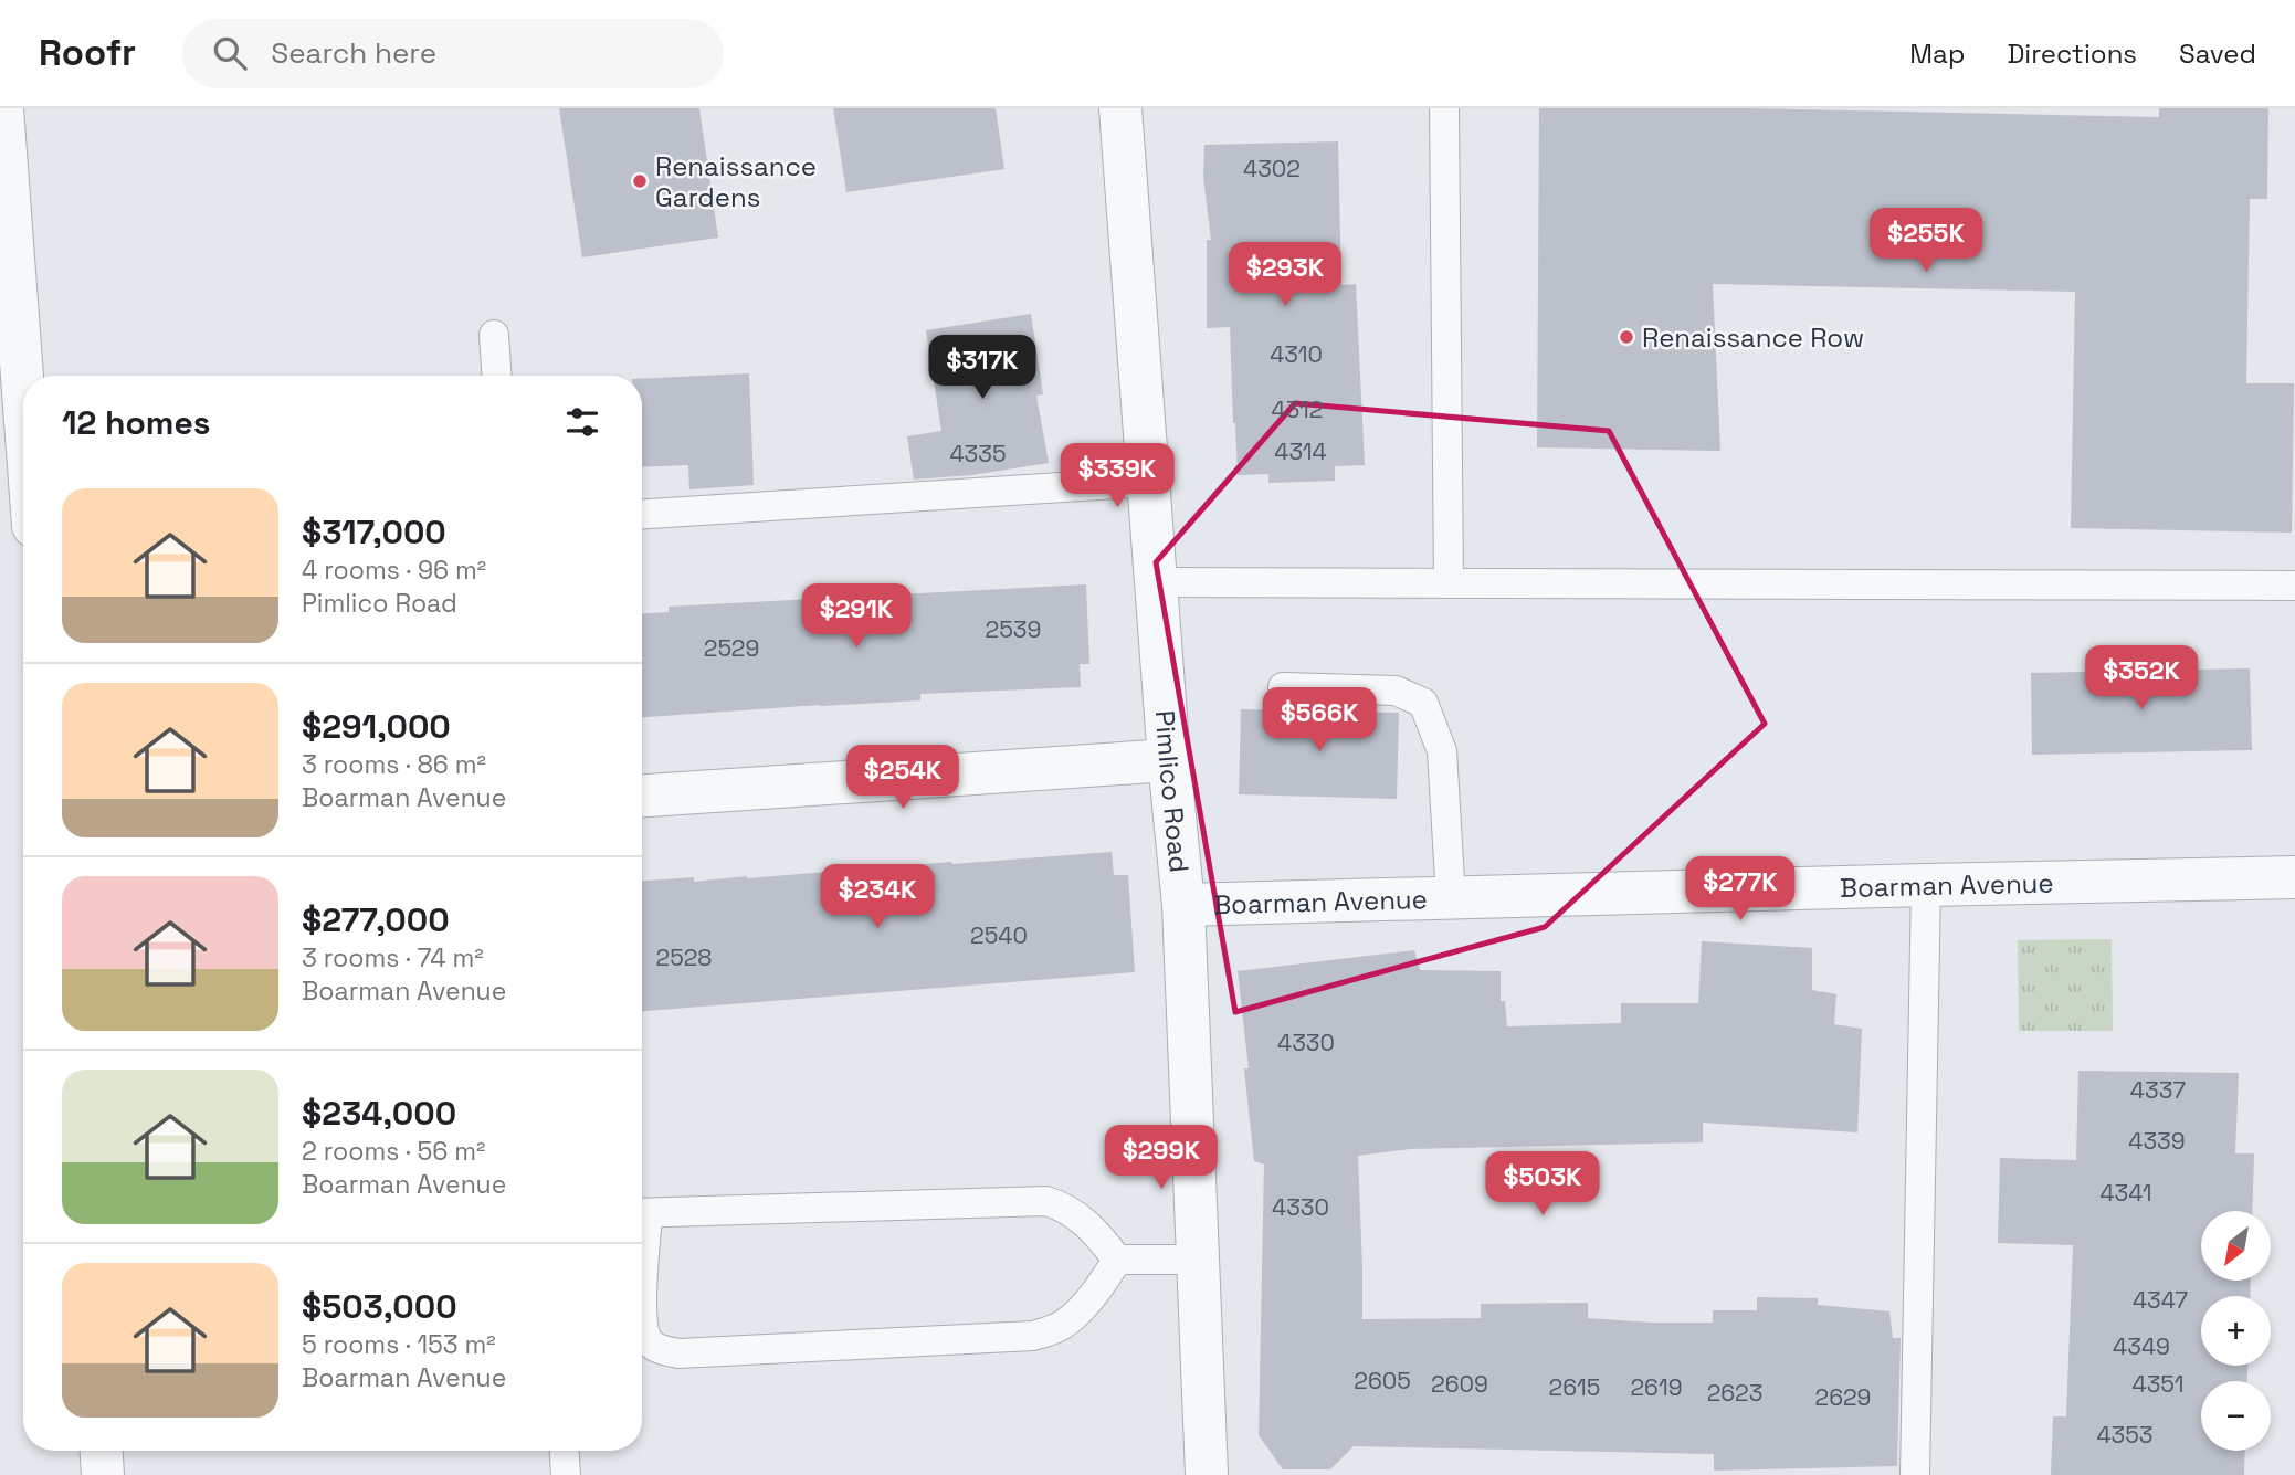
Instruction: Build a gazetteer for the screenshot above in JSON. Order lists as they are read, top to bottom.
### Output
{
  "streets": {
    "street": ["Pimlico Road", "Boarman Avenue"]
  },
  "crossings": [
    ["Pimlico Road", "Boarman Avenue"]
  ],
  "places": ["Renaissance Gardens", "Renaissance Row"],
  "house_numbers": [
    "4302",
    "4310",
    "4312",
    "4314",
    "4335",
    "2539",
    "2529",
    "2540",
    "2528",
    "4330",
    "4337",
    "4339",
    "4341",
    "4330",
    "4347",
    "4349",
    "2605",
    "2609",
    "4351",
    "2615",
    "2619",
    "2623",
    "2629",
    "4353"
  ],
  "north": "bottom left",
  "page": {
    "header": "Roofr",
    "search": "Search here",
    "nav": ["Map", "Directions", "Saved"],
    "price": [
      "$255K",
      "$293K",
      "$317K",
      "$339K",
      "$291K",
      "$352K",
      "$566K",
      "$254K",
      "$277K",
      "$234K",
      "$299K",
      "$503K"
    ],
    "heading": "12 homes",
    "list": [
      {
        "name": "$317,000",
        "note": "4 rooms · 96 m² · Pimlico Road"
      },
      {
        "name": "$291,000",
        "note": "3 rooms · 86 m² · Boarman Avenue"
      },
      {
        "name": "$277,000",
        "note": "3 rooms · 74 m² · Boarman Avenue"
      },
      {
        "name": "$234,000",
        "note": "2 rooms · 56 m² · Boarman Avenue"
      },
      {
        "name": "$503,000",
        "note": "5 rooms · 153 m² · Boarman Avenue"
      }
    ],
    "map_buttons": ["+", "−"]
  }
}
